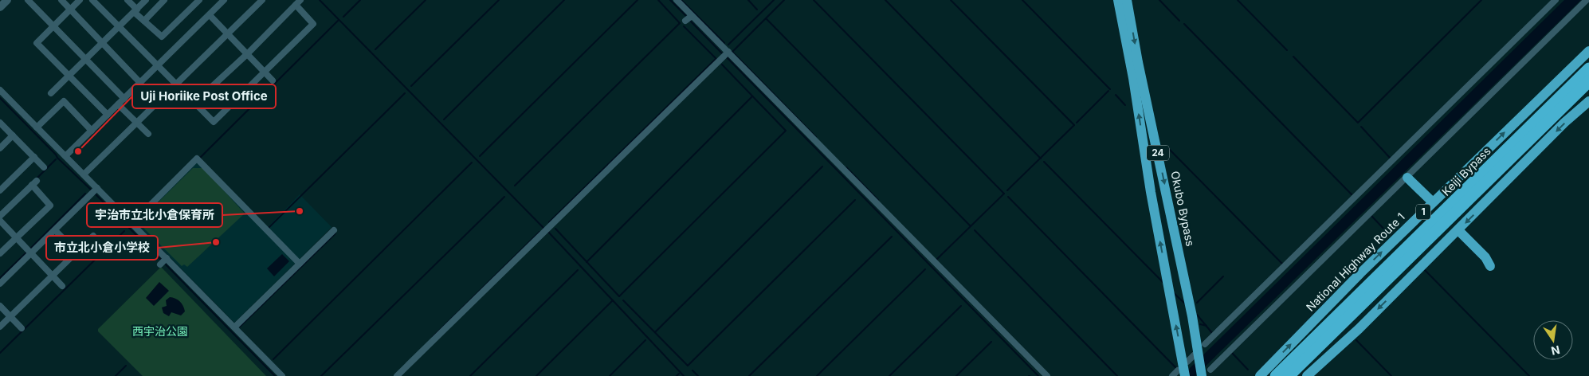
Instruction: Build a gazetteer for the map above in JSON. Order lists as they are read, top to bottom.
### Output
{
  "streets": {
    "highway": [
      "24",
      "Keiji Bypass",
      "Okubo Bypass",
      "1",
      "National Highway Route 1"
    ]
  },
  "parks": ["西宇治公園"],
  "places": ["Uji Horiike Post Office", "宇治市立北小倉保育所", "市立北小倉小学校"],
  "north": "bottom"
}
